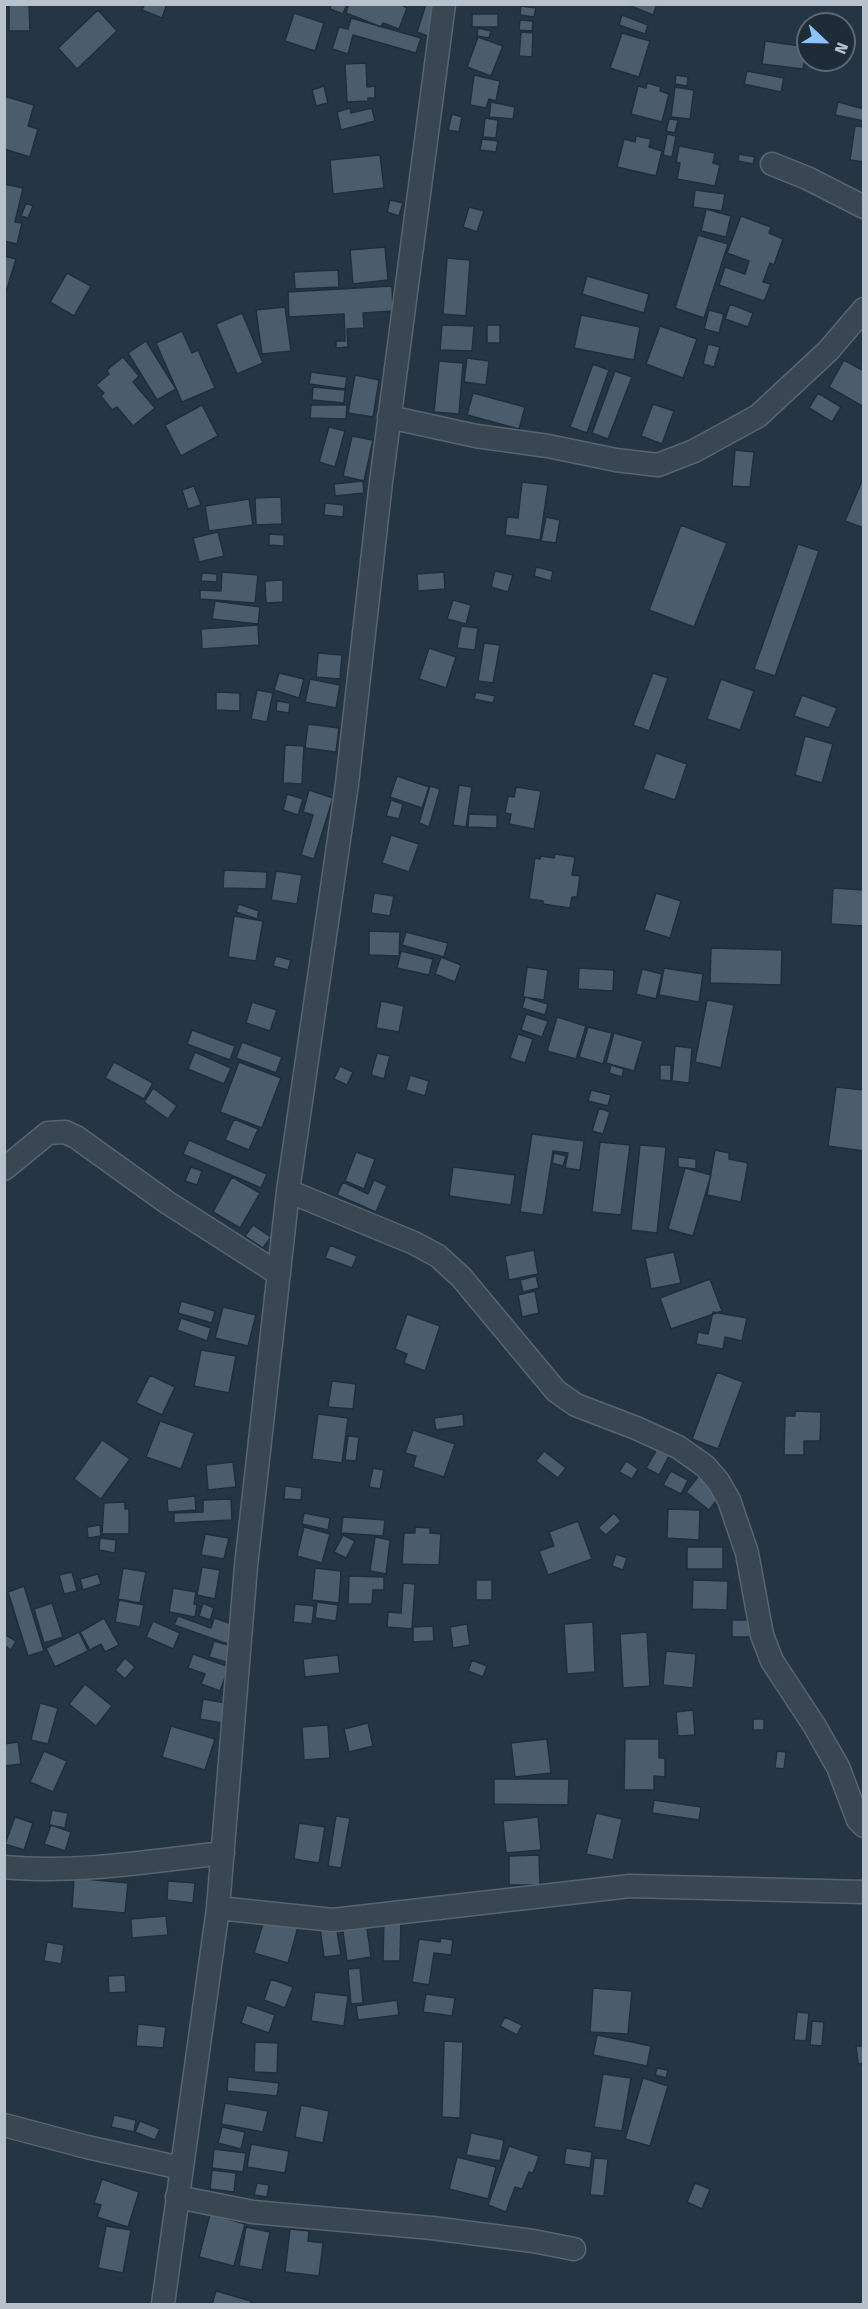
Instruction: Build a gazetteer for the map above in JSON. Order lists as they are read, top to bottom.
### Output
{
  "north": "right"
}
